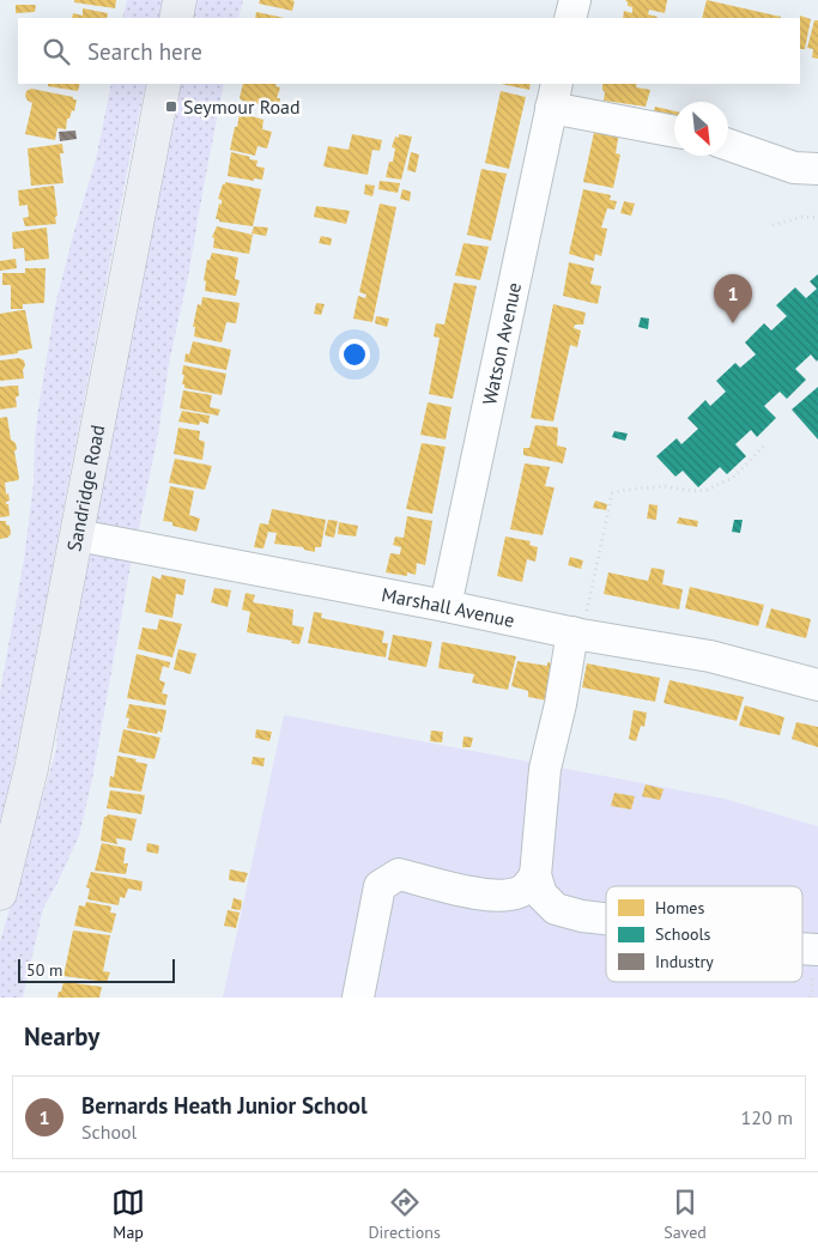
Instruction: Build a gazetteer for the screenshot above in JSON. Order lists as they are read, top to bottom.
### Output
{
  "streets": {
    "main road": ["Sandridge Road"],
    "street": ["Watson Avenue", "Marshall Avenue"]
  },
  "crossings": [
    ["Watson Avenue", "Marshall Avenue"],
    ["Sandridge Road", "Marshall Avenue"]
  ],
  "places": {
    "transit": ["Seymour Road"]
  },
  "legend": ["Homes", "Schools", "Industry"],
  "scale_bar": "50 m",
  "north": "bottom right",
  "page": {
    "search": "Search here",
    "pins": "1",
    "scale": "50 m",
    "heading": "Nearby",
    "list": [
      {
        "mark": "1",
        "name": "Bernards Heath Junior School",
        "note": "School",
        "value": "120 m"
      }
    ],
    "nav": ["Map", "Directions", "Saved"]
  }
}
